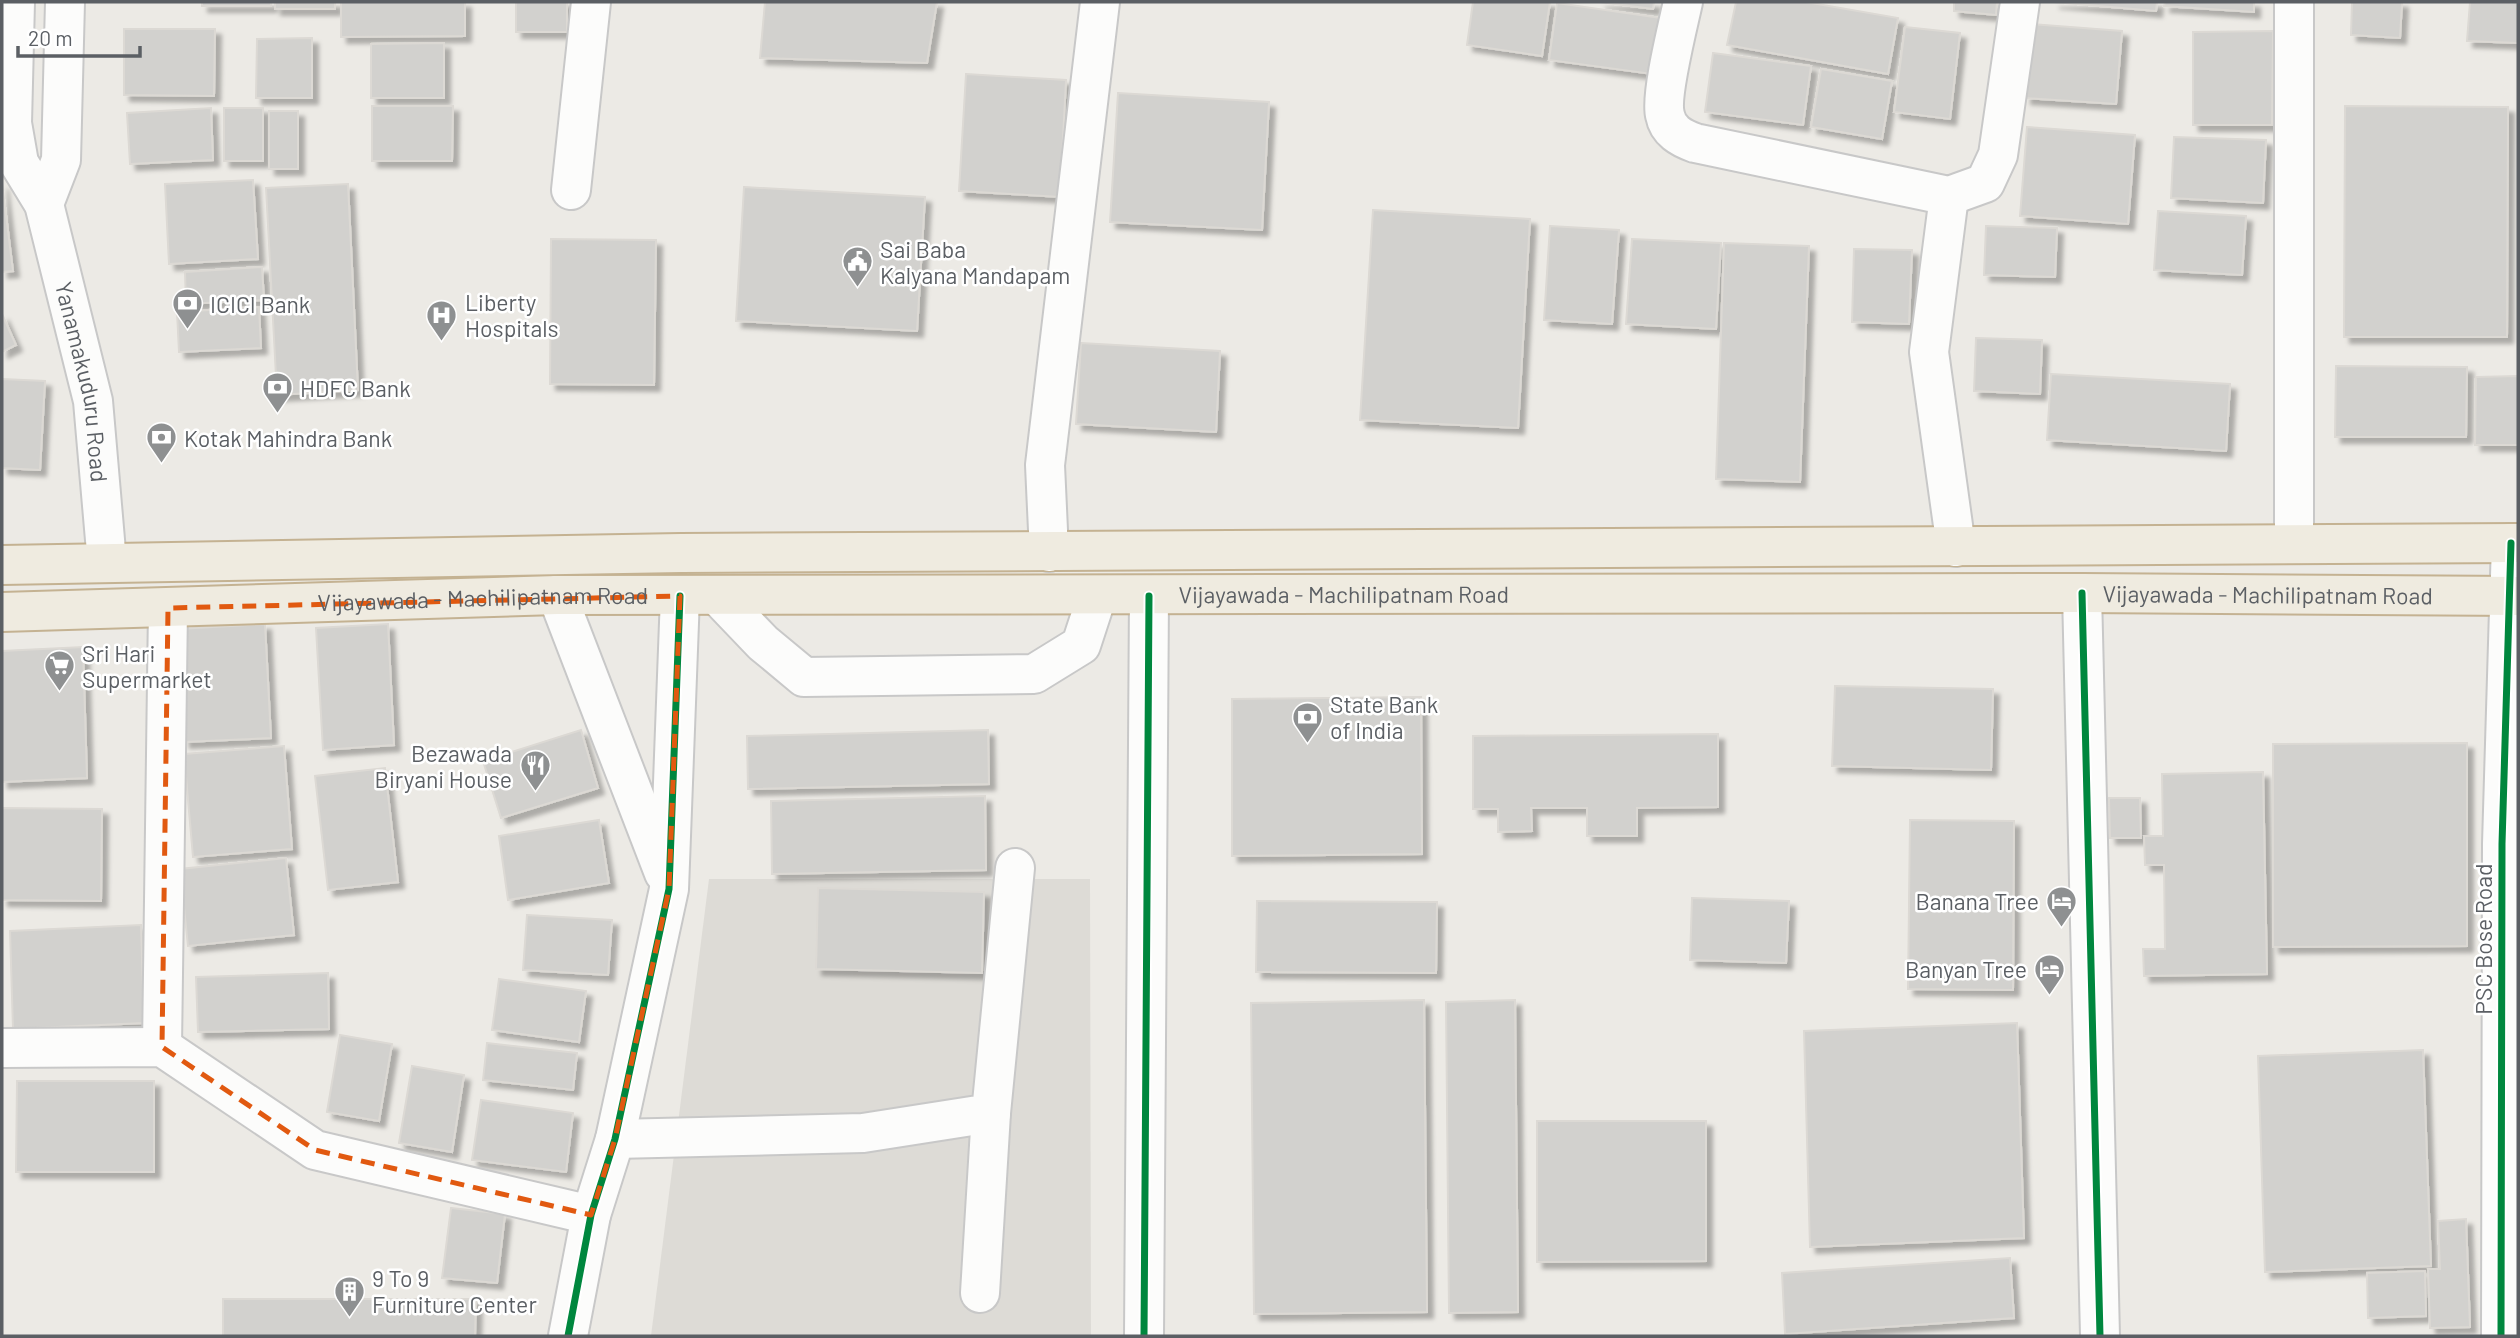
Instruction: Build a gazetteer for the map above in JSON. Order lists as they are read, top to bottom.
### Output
{
  "streets": {
    "highway": ["Vijayawada - Machilipatnam Road"],
    "street": ["Yanamakuduru Road", "PSC Bose Road"]
  },
  "crossings": [
    ["Yanamakuduru Road", "Vijayawada - Machilipatnam Road"],
    ["Vijayawada - Machilipatnam Road", "PSC Bose Road"]
  ],
  "places": {
    "public building": ["Sai Baba Kalyana Mandapam"],
    "bank": [
      "ICICI Bank",
      "HDFC Bank",
      "Kotak Mahindra Bank",
      "State Bank of India"
    ],
    "hospital": ["Liberty Hospitals"],
    "supermarket": ["Sri Hari Supermarket"],
    "restaurant": ["Bezawada Biryani House"],
    "hotel": ["Banana Tree", "Banyan Tree"],
    "building": ["9 To 9 Furniture Center"]
  },
  "scale_bar": "20 m"
}
